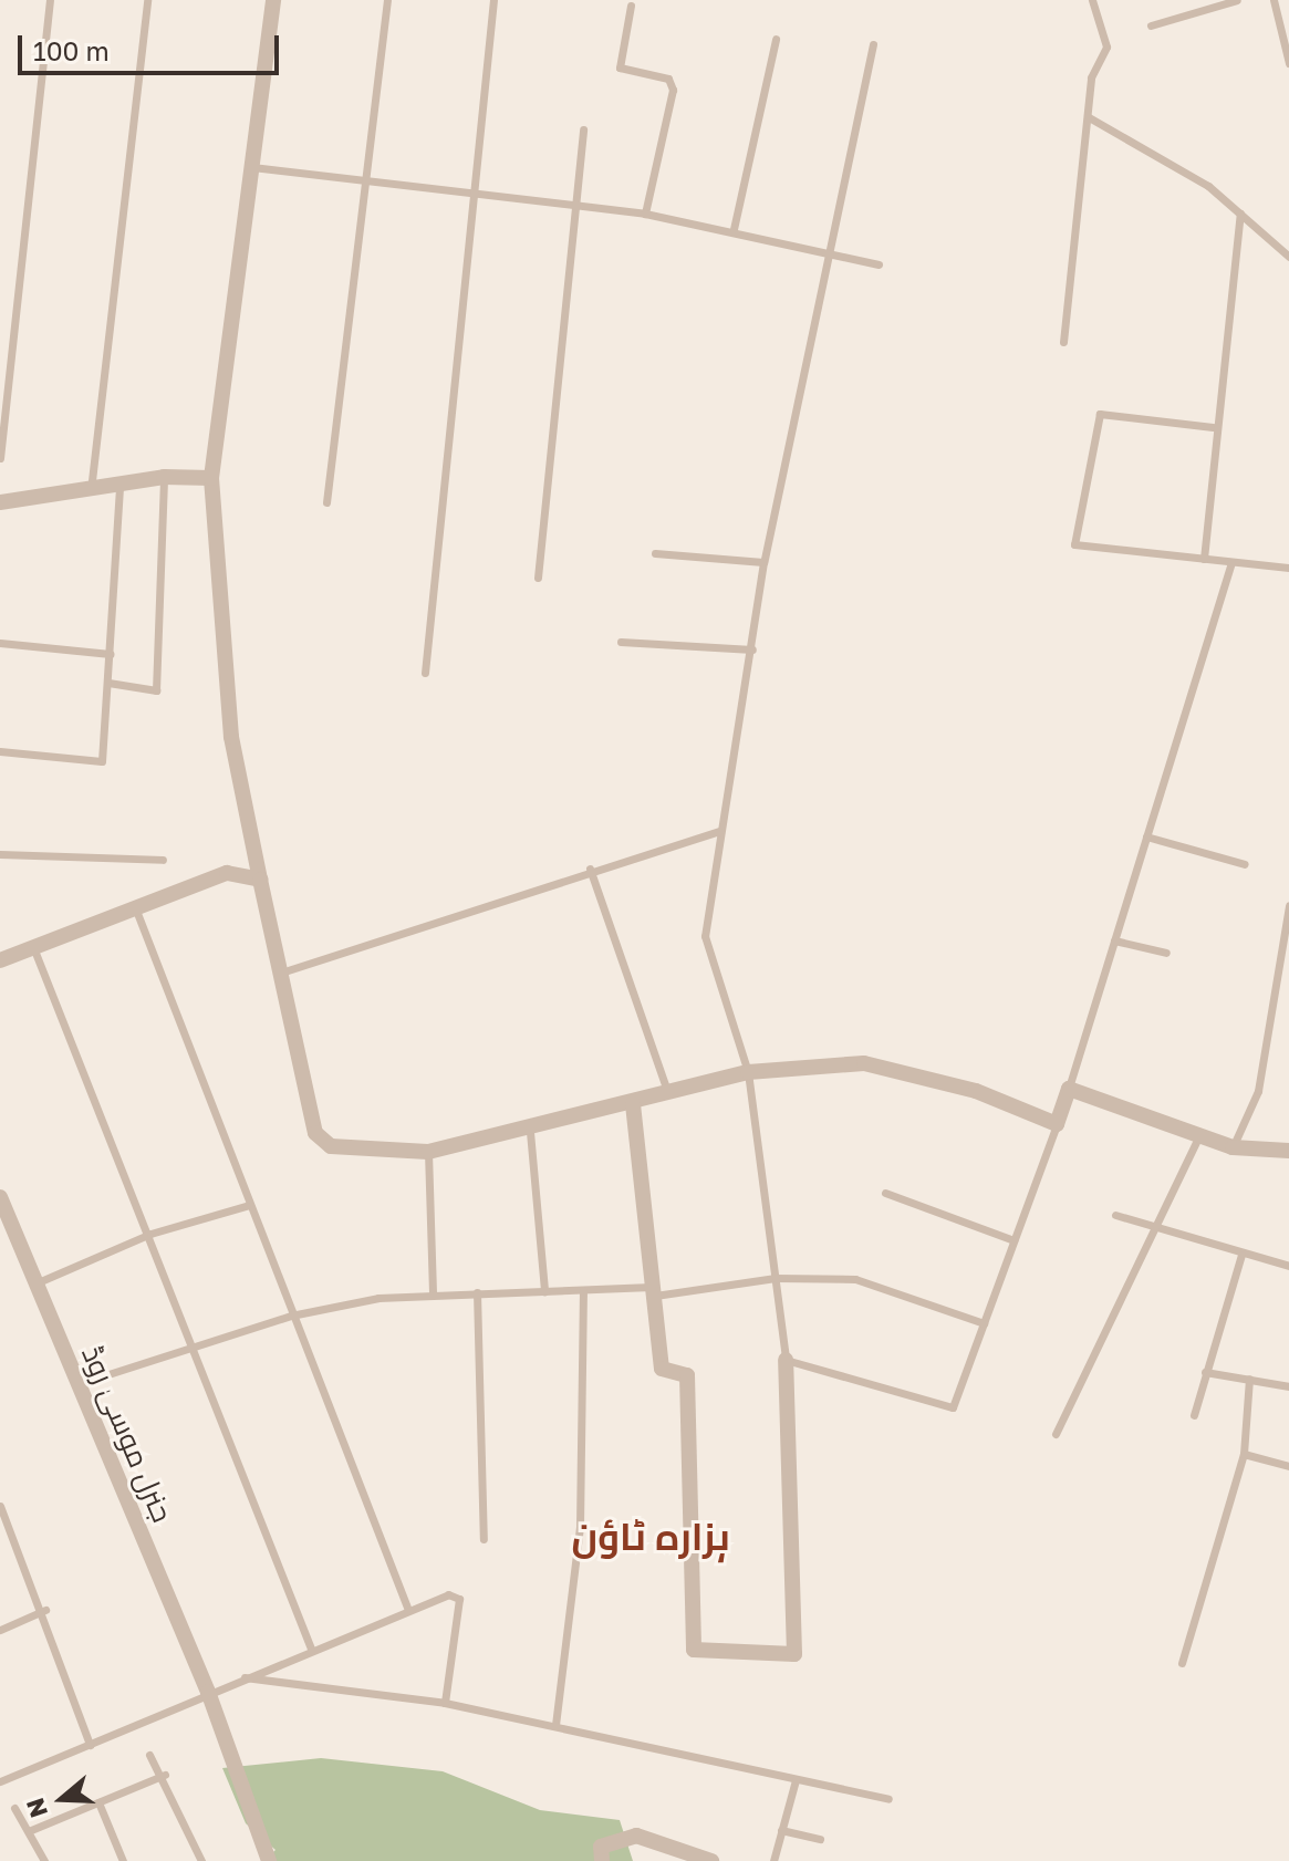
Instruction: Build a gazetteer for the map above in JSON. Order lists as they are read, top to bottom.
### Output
{
  "streets": {
    "street": ["جنرل موسیٰ روڈ"]
  },
  "districts": ["ہزارہ ٹاؤن"],
  "scale_bar": "100 m",
  "north": "left"
}
